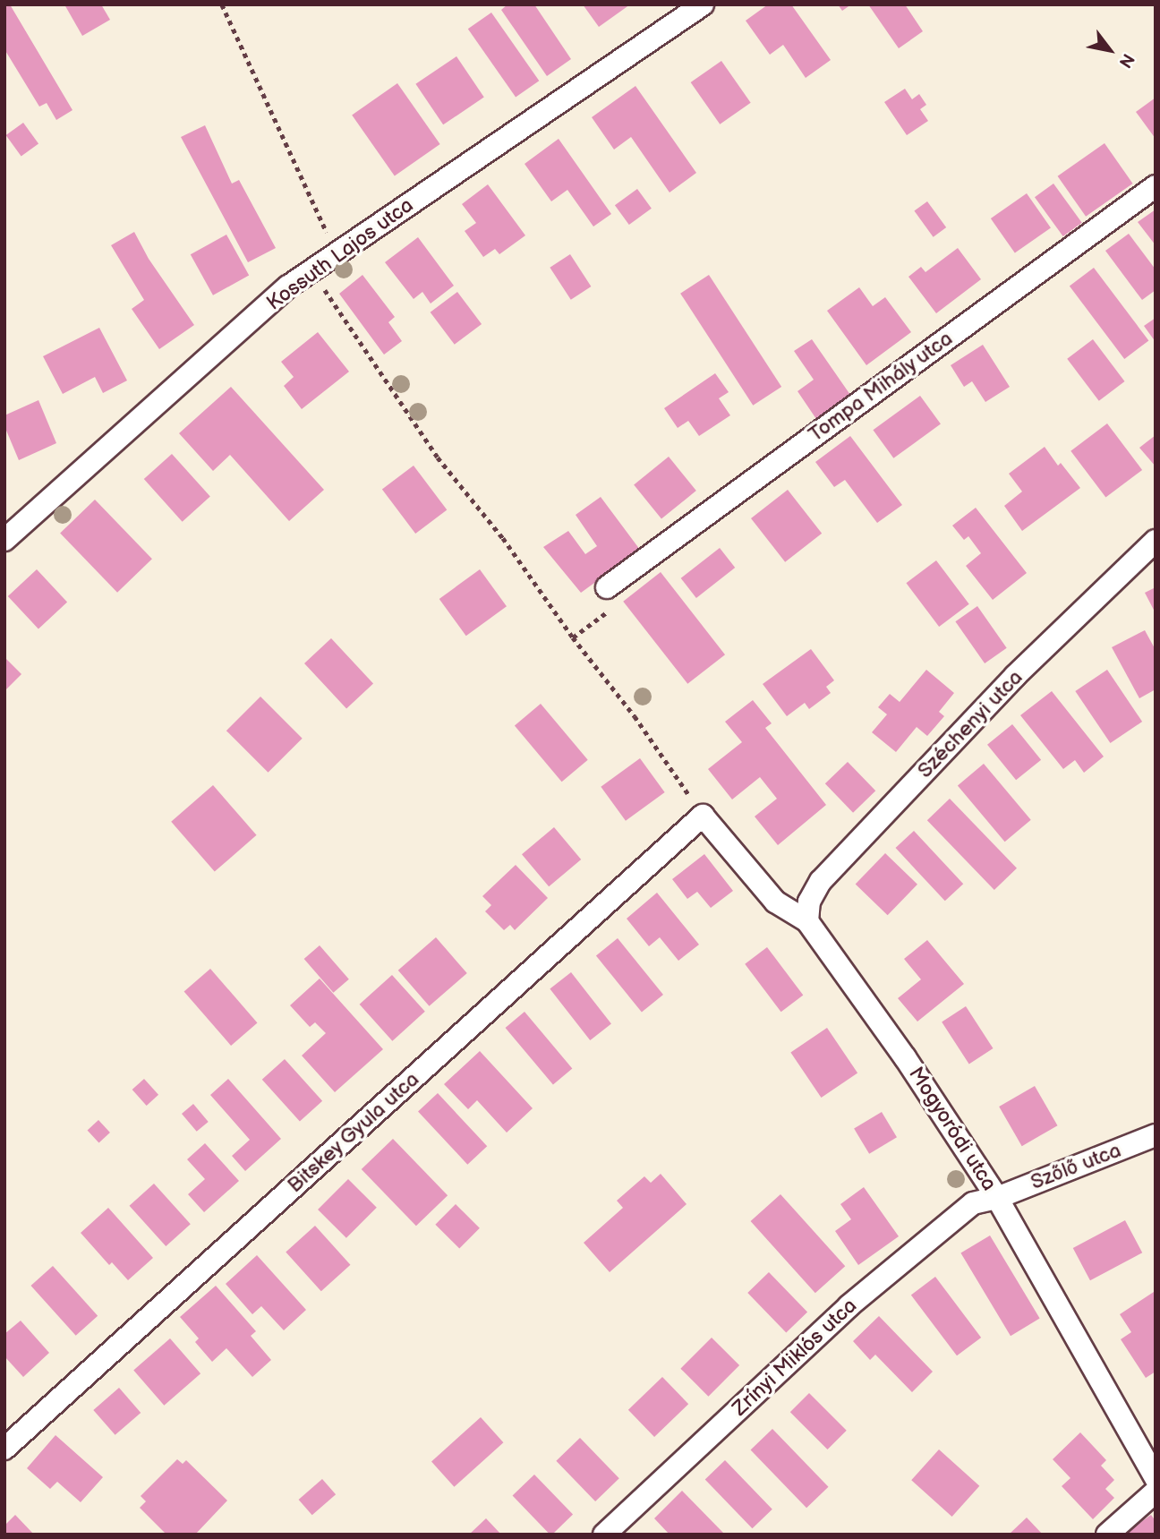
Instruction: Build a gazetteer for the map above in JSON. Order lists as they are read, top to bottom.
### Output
{
  "streets": {
    "street": [
      "Kossuth Lajos utca",
      "Tompa Mihály utca",
      "Széchenyi utca",
      "Mogyoródi utca",
      "Bitskey Gyula utca",
      "Szőlő utca",
      "Zrínyi Miklós utca"
    ]
  },
  "crossings": [
    ["Széchenyi utca", "Mogyoródi utca"],
    ["Mogyoródi utca", "Bitskey Gyula utca"],
    ["Mogyoródi utca", "Szőlő utca"],
    ["Mogyoródi utca", "Zrínyi Miklós utca"],
    ["Szőlő utca", "Zrínyi Miklós utca"]
  ],
  "north": "bottom right"
}
